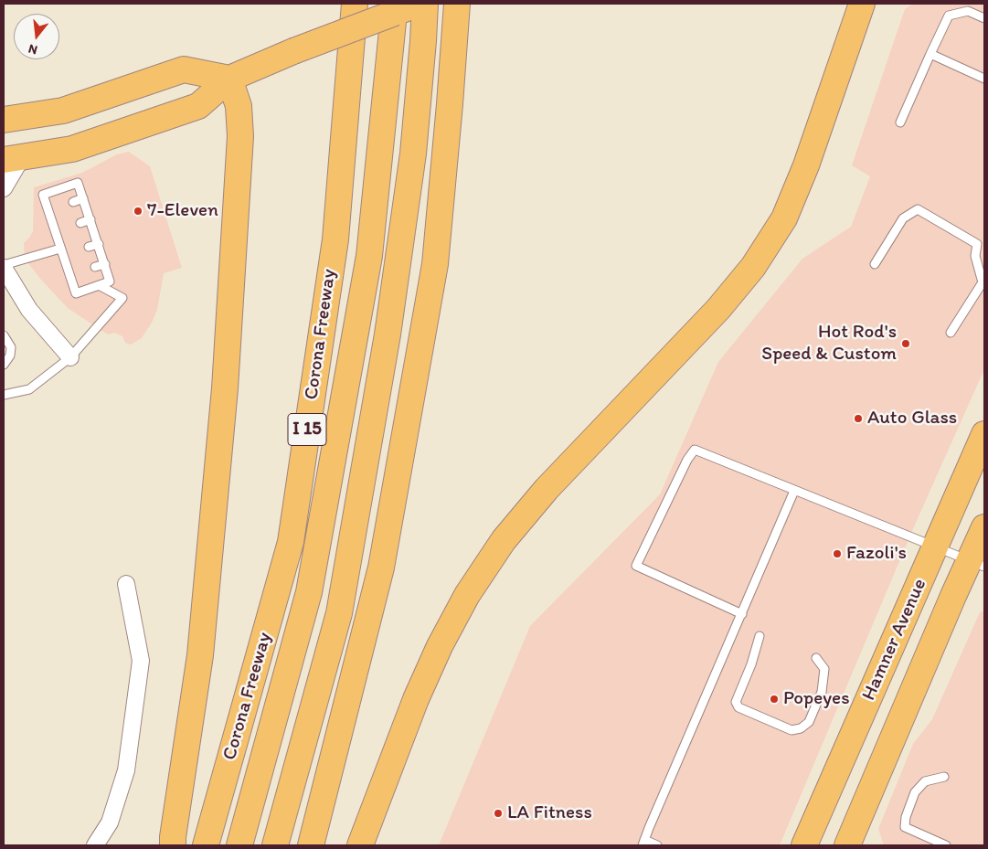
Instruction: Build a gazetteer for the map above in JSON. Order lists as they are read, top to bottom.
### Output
{
  "streets": {
    "main road": ["Corona Freeway", "I 15", "Hamner Avenue"]
  },
  "places": [
    "7-Eleven",
    "Hot Rod's Speed & Custom",
    "Auto Glass",
    "Fazoli's",
    "Popeyes",
    "LA Fitness"
  ],
  "north": "bottom"
}
